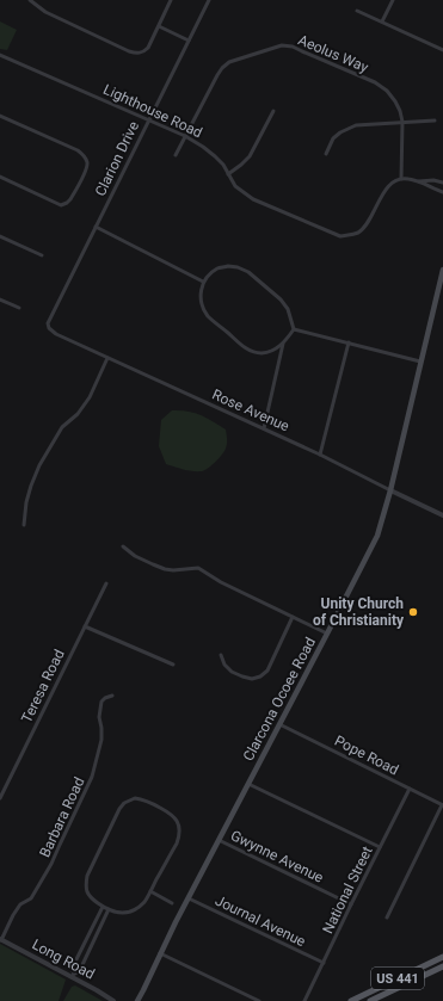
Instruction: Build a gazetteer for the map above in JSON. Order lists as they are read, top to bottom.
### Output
{
  "streets": {
    "main road": ["Clarcona Ocoee Road", "US 441"],
    "street": [
      "Aeolus Way",
      "Lighthouse Road",
      "Clarion Drive",
      "Rose Avenue",
      "Teresa Road",
      "Pope Road",
      "Barbara Road",
      "Gwynne Avenue",
      "National Street",
      "Journal Avenue",
      "Long Road"
    ]
  },
  "crossings": [
    ["Aeolus Way", "Lighthouse Road"],
    ["Lighthouse Road", "Clarion Drive"],
    ["Clarion Drive", "Rose Avenue"],
    ["Rose Avenue", "Clarcona Ocoee Road"],
    ["Clarcona Ocoee Road", "Pope Road"],
    ["Clarcona Ocoee Road", "Gwynne Avenue"],
    ["Clarcona Ocoee Road", "Journal Avenue"],
    ["Pope Road", "National Street"],
    ["Barbara Road", "Long Road"],
    ["Gwynne Avenue", "National Street"],
    ["National Street", "Journal Avenue"]
  ],
  "places": ["Unity Church of Christianity"]
}
